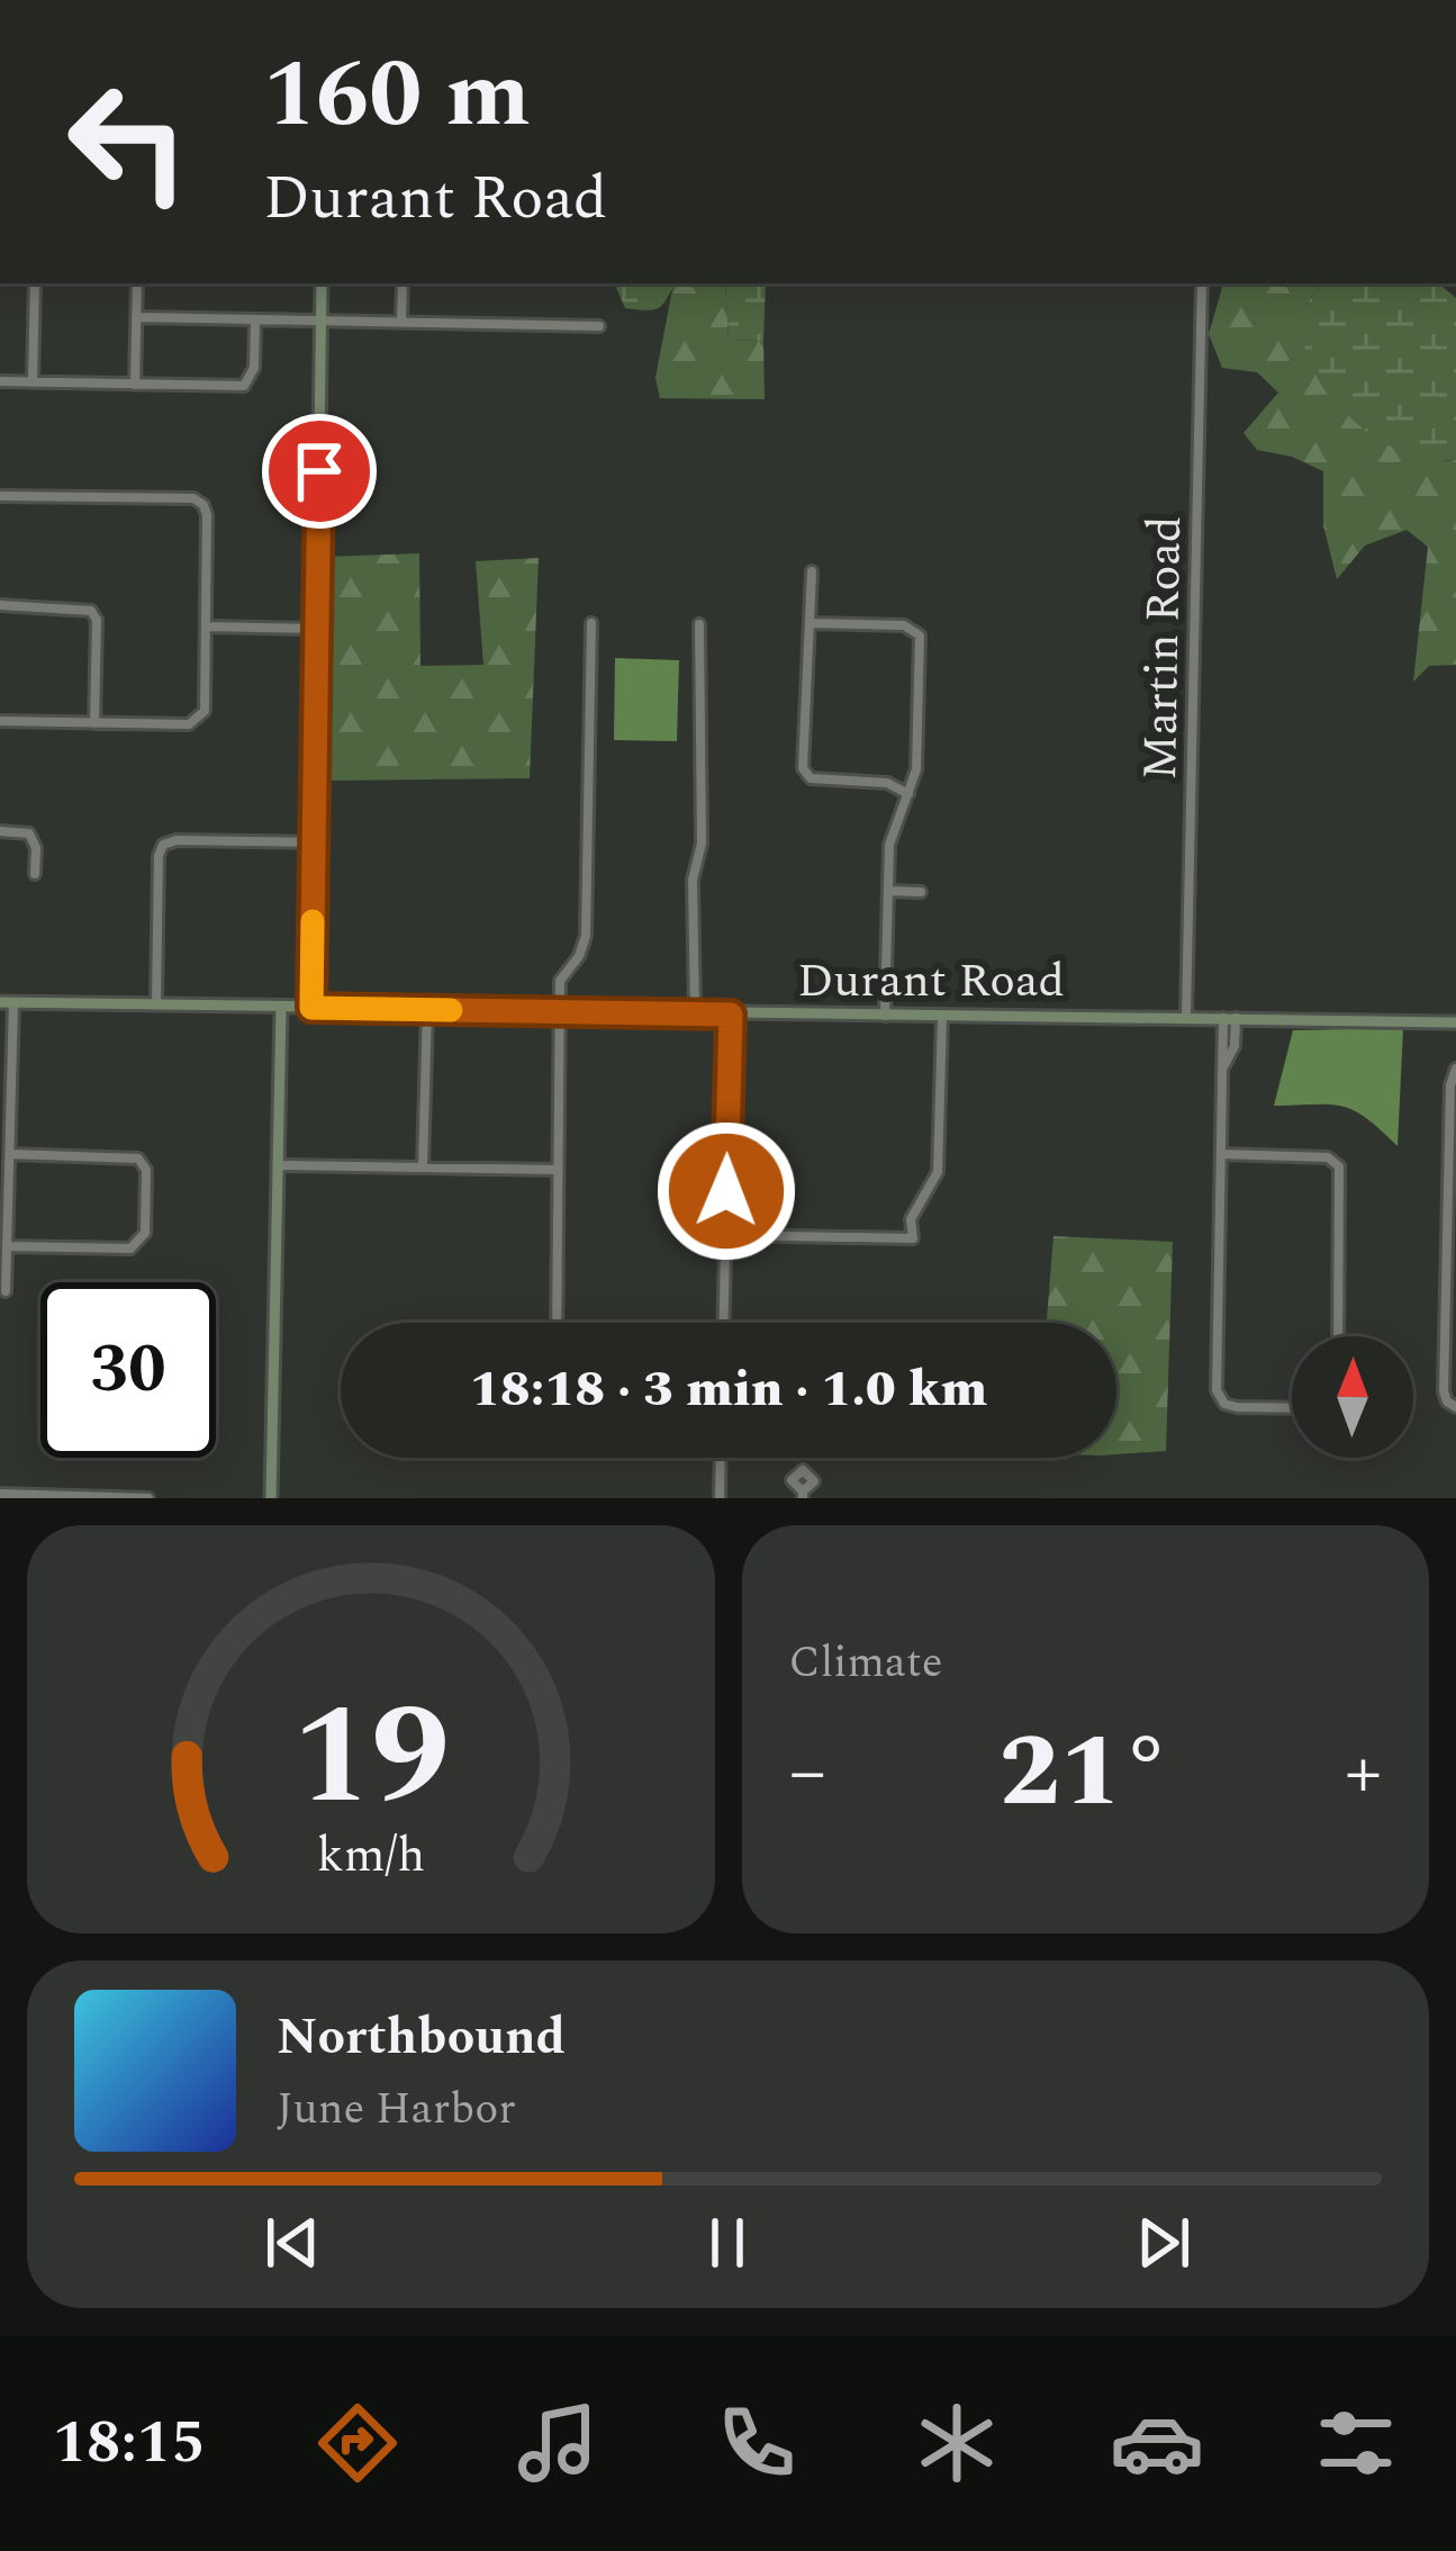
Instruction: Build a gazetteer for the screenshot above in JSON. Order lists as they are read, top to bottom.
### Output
{
  "streets": {
    "street": ["Martin Road", "Durant Road"]
  },
  "crossings": [
    ["Martin Road", "Durant Road"]
  ],
  "north": "top",
  "page": {
    "turn": ["160 m", "Durant Road"],
    "limit": "30",
    "trip": "18:18 · 3 min · 1.0 km",
    "tile": "Climate",
    "heat": ["−", "21°", "+"],
    "song": ["Northbound", "June Harbor"],
    "tabs": "18:15",
    "gauge": ["19", "km/h"]
  }
}
